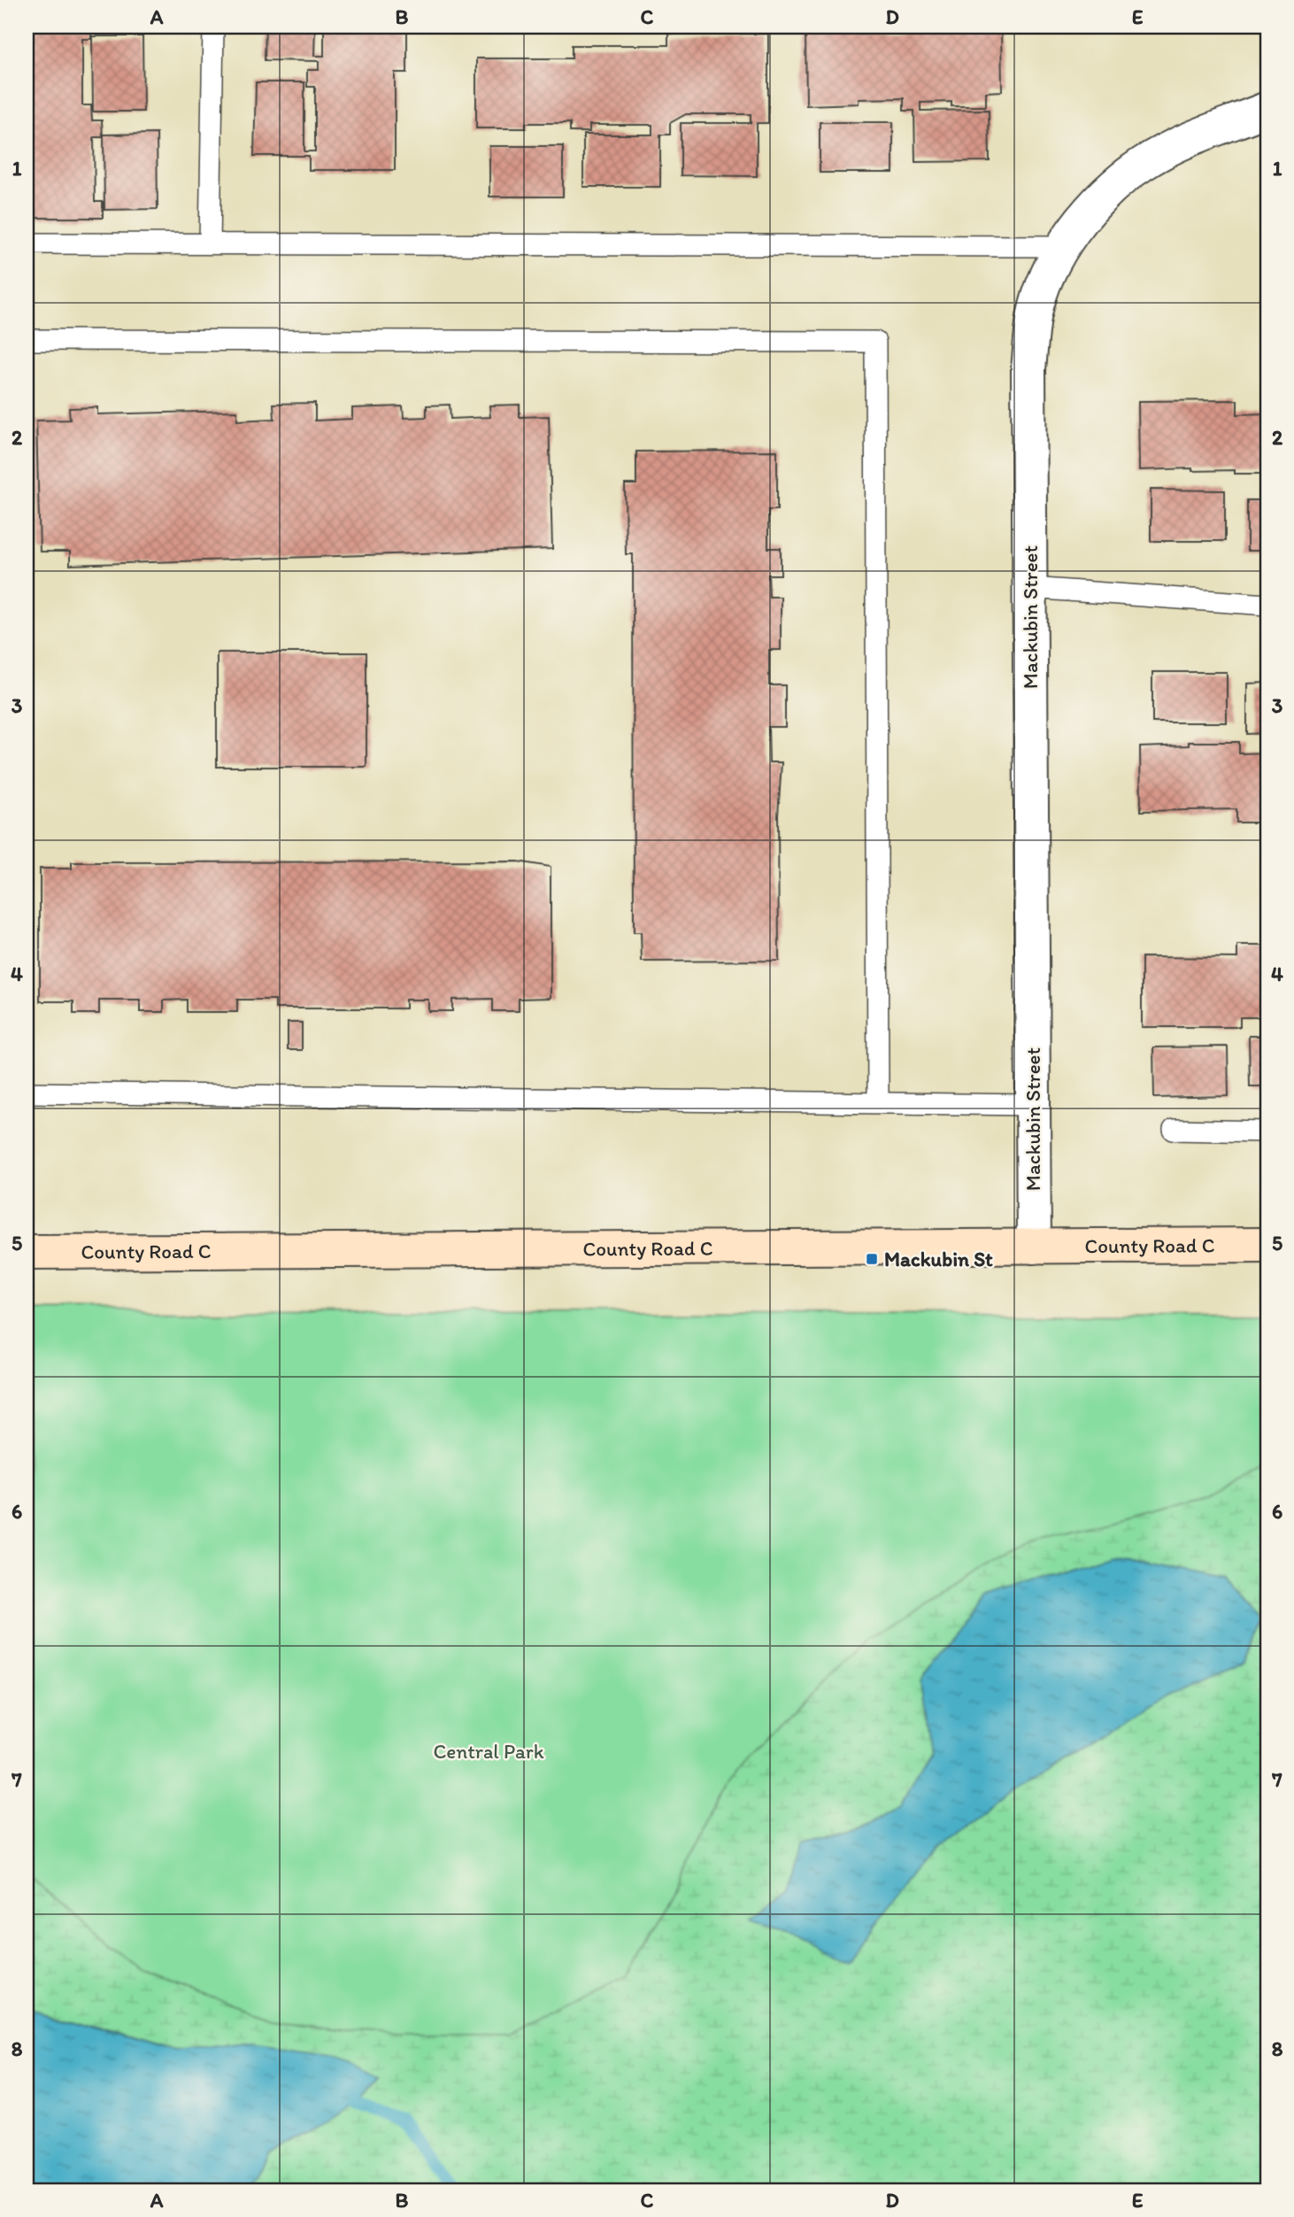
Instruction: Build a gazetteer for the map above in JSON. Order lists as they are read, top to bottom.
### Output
{
  "streets": {
    "main road": ["County Road C"],
    "street": ["Mackubin Street"]
  },
  "crossings": [
    ["Mackubin Street", "County Road C"]
  ],
  "parks": ["Central Park"],
  "places": {
    "transit": ["Mackubin St"]
  },
  "grid": {
    "columns": [
      "A",
      "B",
      "C",
      "D",
      "E"
    ],
    "rows": [
      "1",
      "2",
      "3",
      "4",
      "5",
      "6",
      "7",
      "8"
    ]
  }
}
